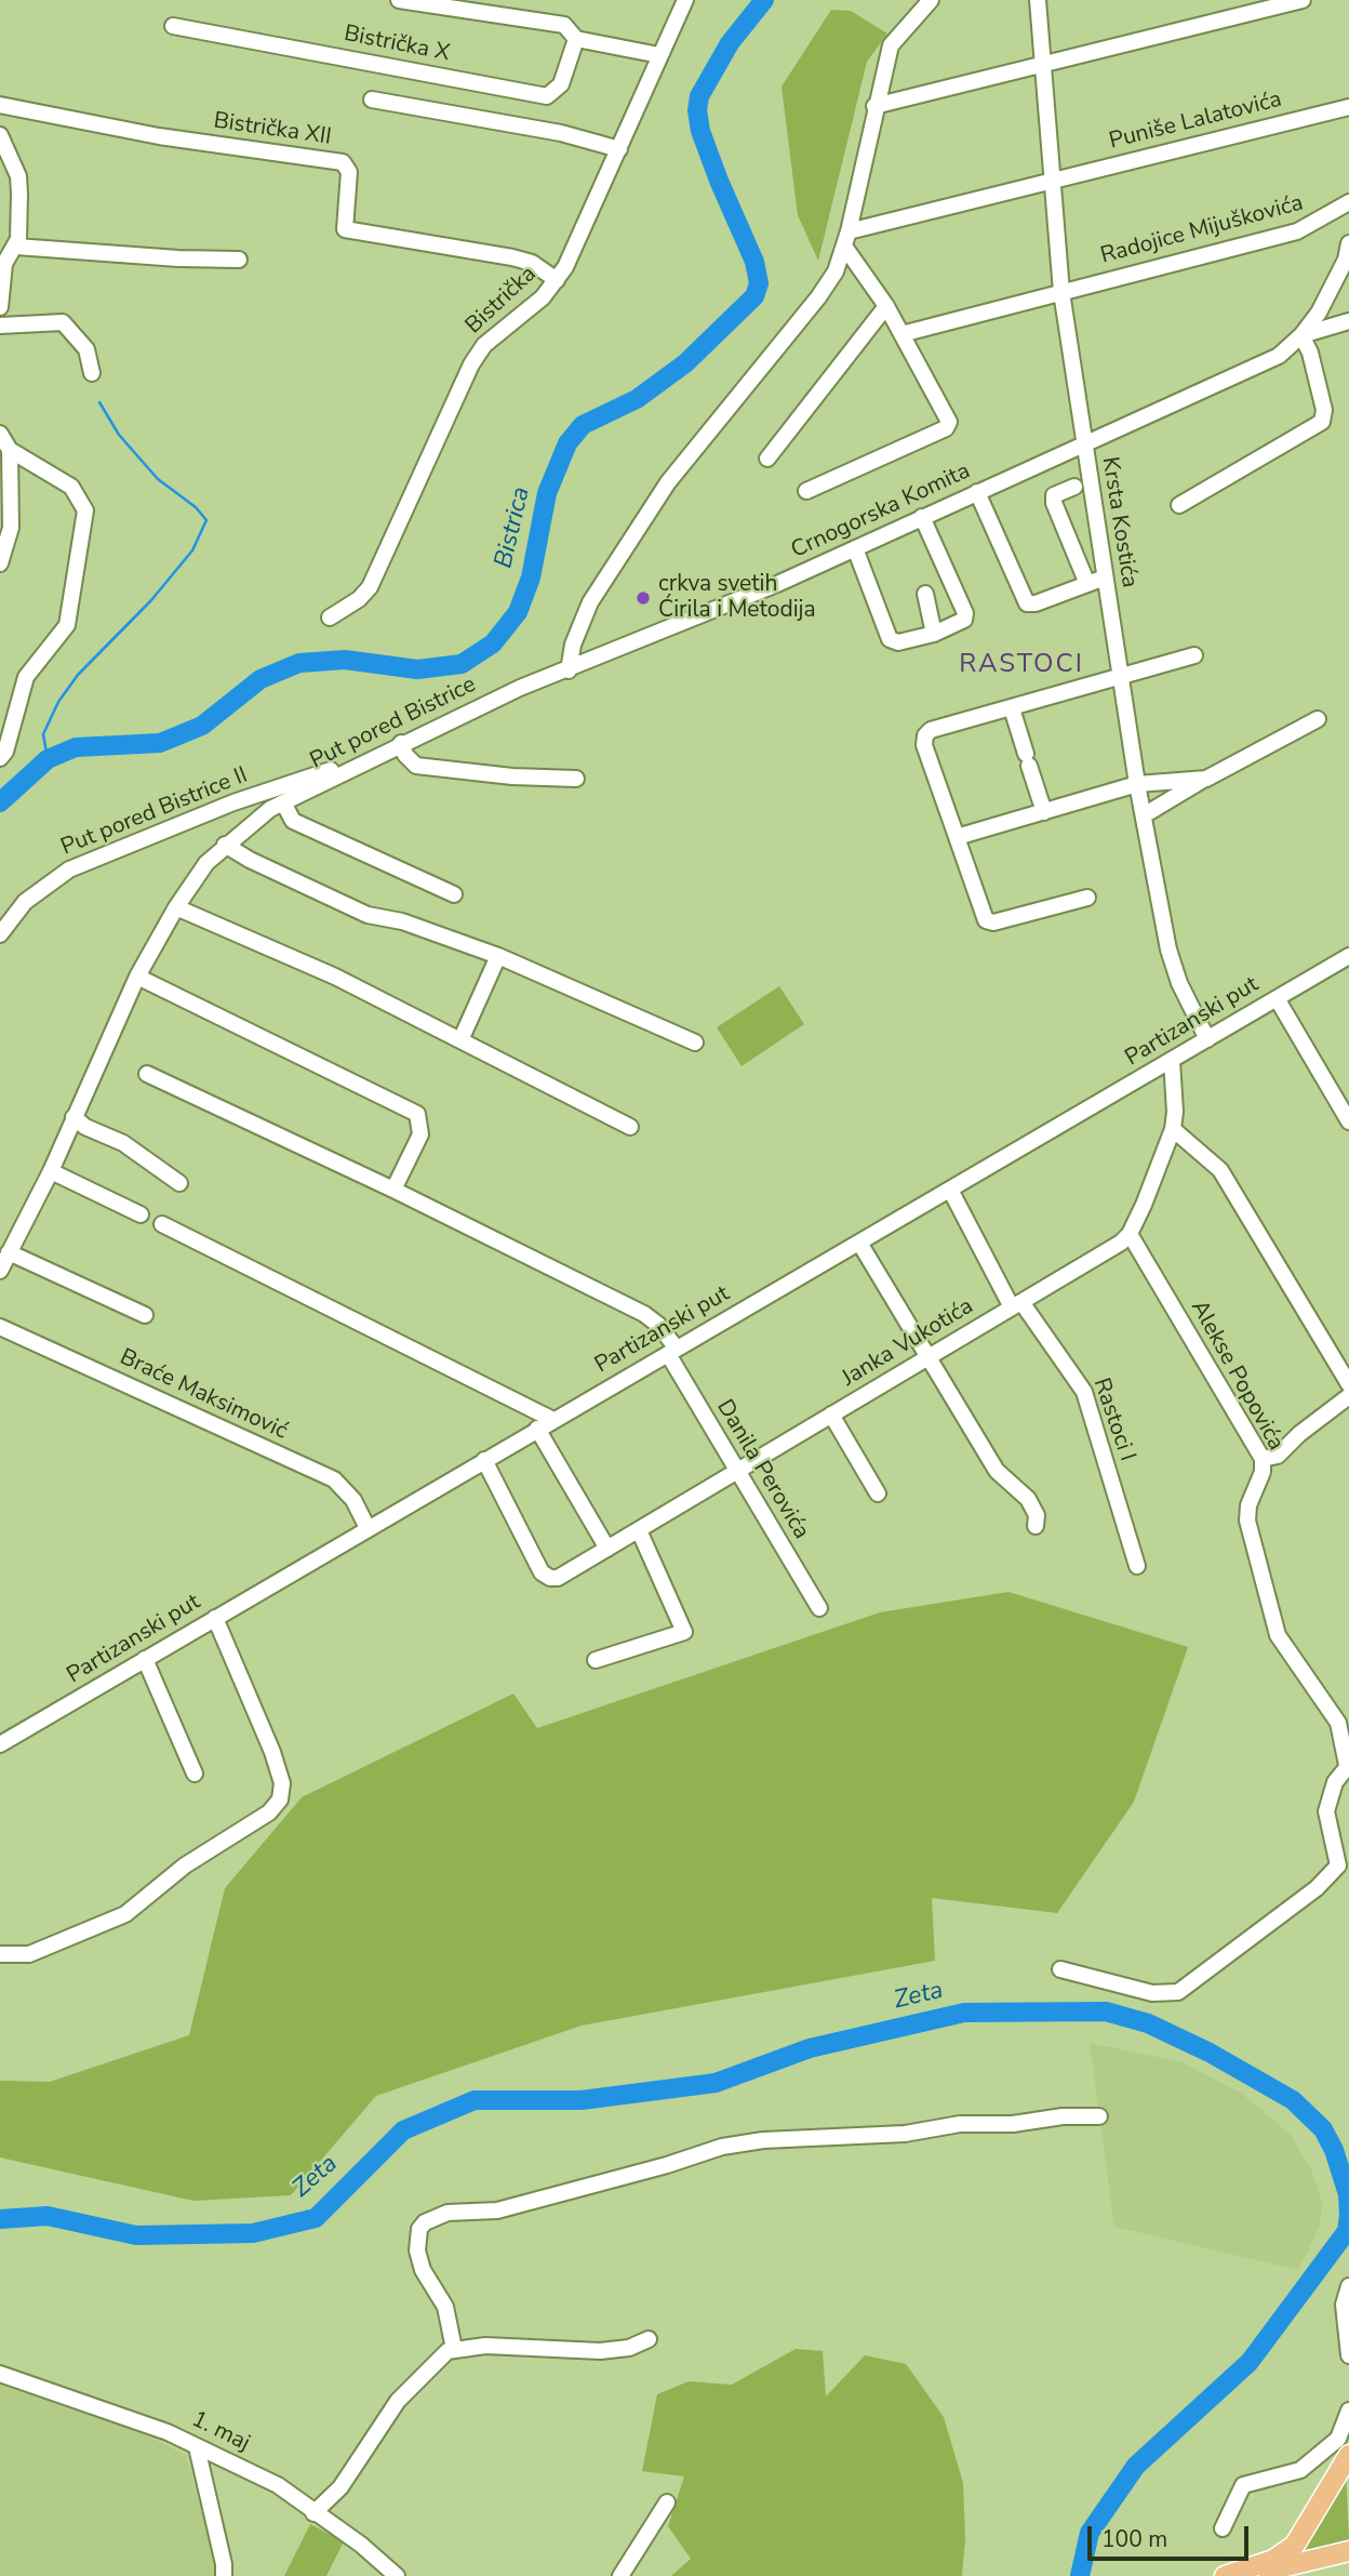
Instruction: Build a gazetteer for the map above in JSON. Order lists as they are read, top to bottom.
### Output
{
  "streets": {
    "street": [
      "Bistrička X",
      "Puniše Lalatovića",
      "Bistrička XII",
      "Radojice Mijuškovića",
      "Bistrička",
      "Crnogorska Komita",
      "Krsta Kostića",
      "Put pored Bistrice",
      "Put pored Bistrice II",
      "Partizanski put",
      "Janka Vukotića",
      "Alekse Popovića",
      "Braće Maksimović",
      "Rastoci I",
      "Danila Perovića",
      "1. maj"
    ]
  },
  "crossings": [
    ["Bistrička X", "Bistrička"],
    ["Puniše Lalatovića", "Krsta Kostića"],
    ["Bistrička XII", "Bistrička"],
    ["Radojice Mijuškovića", "Krsta Kostića"],
    ["Crnogorska Komita", "Krsta Kostića"],
    ["Crnogorska Komita", "Put pored Bistrice"],
    ["Krsta Kostića", "Partizanski put"],
    ["Put pored Bistrice", "Put pored Bistrice II"],
    ["Partizanski put", "Janka Vukotića"],
    ["Partizanski put", "Braće Maksimović"],
    ["Partizanski put", "Rastoci I"],
    ["Partizanski put", "Danila Perovića"],
    ["Janka Vukotića", "Alekse Popovića"],
    ["Janka Vukotića", "Rastoci I"],
    ["Janka Vukotića", "Danila Perovića"]
  ],
  "districts": ["RASTOCI"],
  "water": ["Bistrica", "Zeta"],
  "places": ["crkva svetih Ćirila i Metodija"],
  "scale_bar": "100 m"
}
